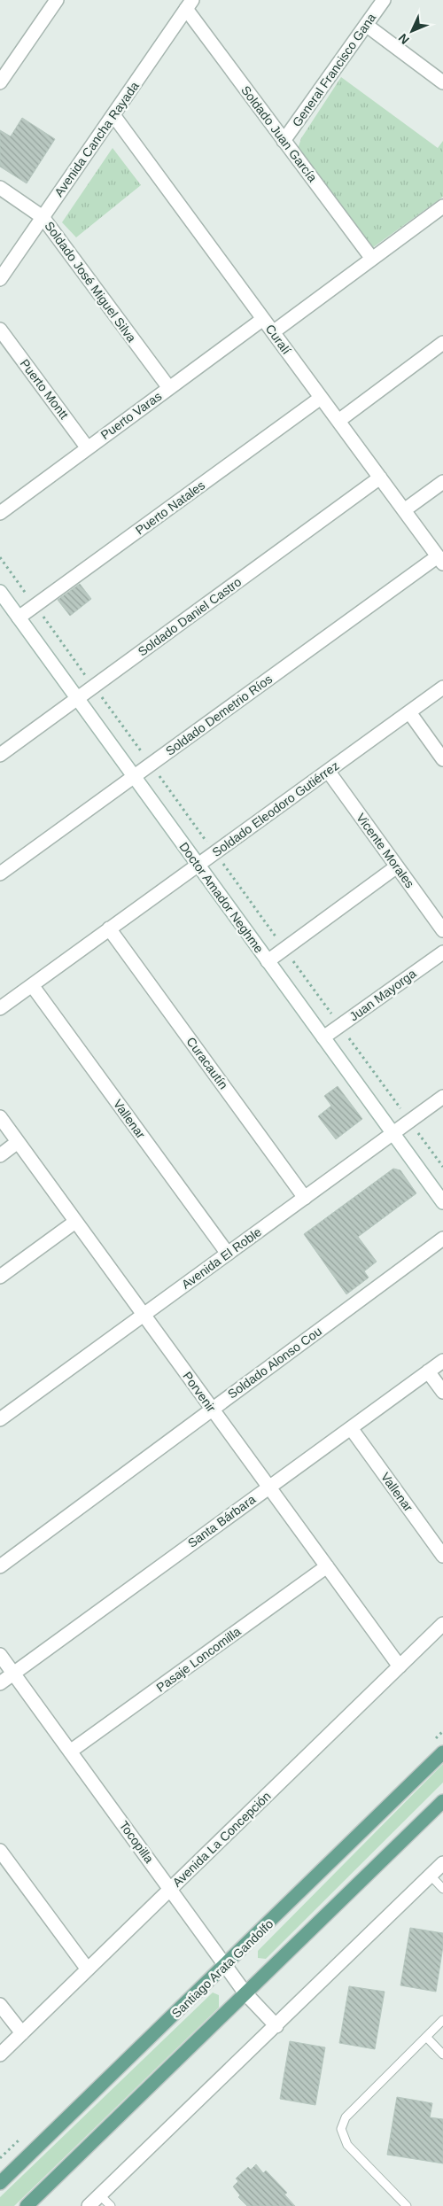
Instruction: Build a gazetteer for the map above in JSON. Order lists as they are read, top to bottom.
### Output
{
  "streets": {
    "main road": ["Santiago Arata Gandolfo"],
    "street": [
      "General Francisco Gana",
      "Soldado Juan García",
      "Avenida Cancha Rayada",
      "Soldado José Miguel Silva",
      "Curalí",
      "Puerto Montt",
      "Puerto Varas",
      "Puerto Natales",
      "Soldado Daniel Castro",
      "Soldado Demetrio Ríos",
      "Soldado Eleodoro Gutiérrez",
      "Vicente Morales",
      "Doctor Amador Neghme",
      "Juan Mayorga",
      "Curacautín",
      "Vallenar",
      "Avenida El Roble",
      "Soldado Alonso Cou",
      "Porvenir",
      "Santa Bárbara",
      "Pasaje Loncomilla",
      "Avenida La Concepción",
      "Tocopilla"
    ]
  },
  "crossings": [
    ["General Francisco Gana", "Soldado Juan García"],
    ["Soldado Juan García", "Avenida Cancha Rayada"],
    ["Avenida Cancha Rayada", "Soldado José Miguel Silva"],
    ["Avenida Cancha Rayada", "Curalí"],
    ["Soldado José Miguel Silva", "Puerto Varas"],
    ["Curalí", "Puerto Varas"],
    ["Curalí", "Puerto Natales"],
    ["Curalí", "Soldado Daniel Castro"],
    ["Curalí", "Soldado Demetrio Ríos"],
    ["Puerto Montt", "Puerto Varas"],
    ["Puerto Natales", "Doctor Amador Neghme"],
    ["Soldado Daniel Castro", "Doctor Amador Neghme"],
    ["Soldado Demetrio Ríos", "Doctor Amador Neghme"],
    ["Soldado Eleodoro Gutiérrez", "Vicente Morales"],
    ["Soldado Eleodoro Gutiérrez", "Doctor Amador Neghme"],
    ["Soldado Eleodoro Gutiérrez", "Curacautín"],
    ["Soldado Eleodoro Gutiérrez", "Vallenar"],
    ["Doctor Amador Neghme", "Juan Mayorga"],
    ["Doctor Amador Neghme", "Avenida El Roble"],
    ["Curacautín", "Avenida El Roble"],
    ["Vallenar", "Avenida El Roble"],
    ["Vallenar", "Santa Bárbara"],
    ["Avenida El Roble", "Porvenir"],
    ["Soldado Alonso Cou", "Porvenir"],
    ["Porvenir", "Santa Bárbara"],
    ["Porvenir", "Pasaje Loncomilla"],
    ["Porvenir", "Avenida La Concepción"],
    ["Santa Bárbara", "Tocopilla"],
    ["Pasaje Loncomilla", "Tocopilla"],
    ["Avenida La Concepción", "Tocopilla"],
    ["Tocopilla", "Santiago Arata Gandolfo"]
  ],
  "north": "bottom left"
}
